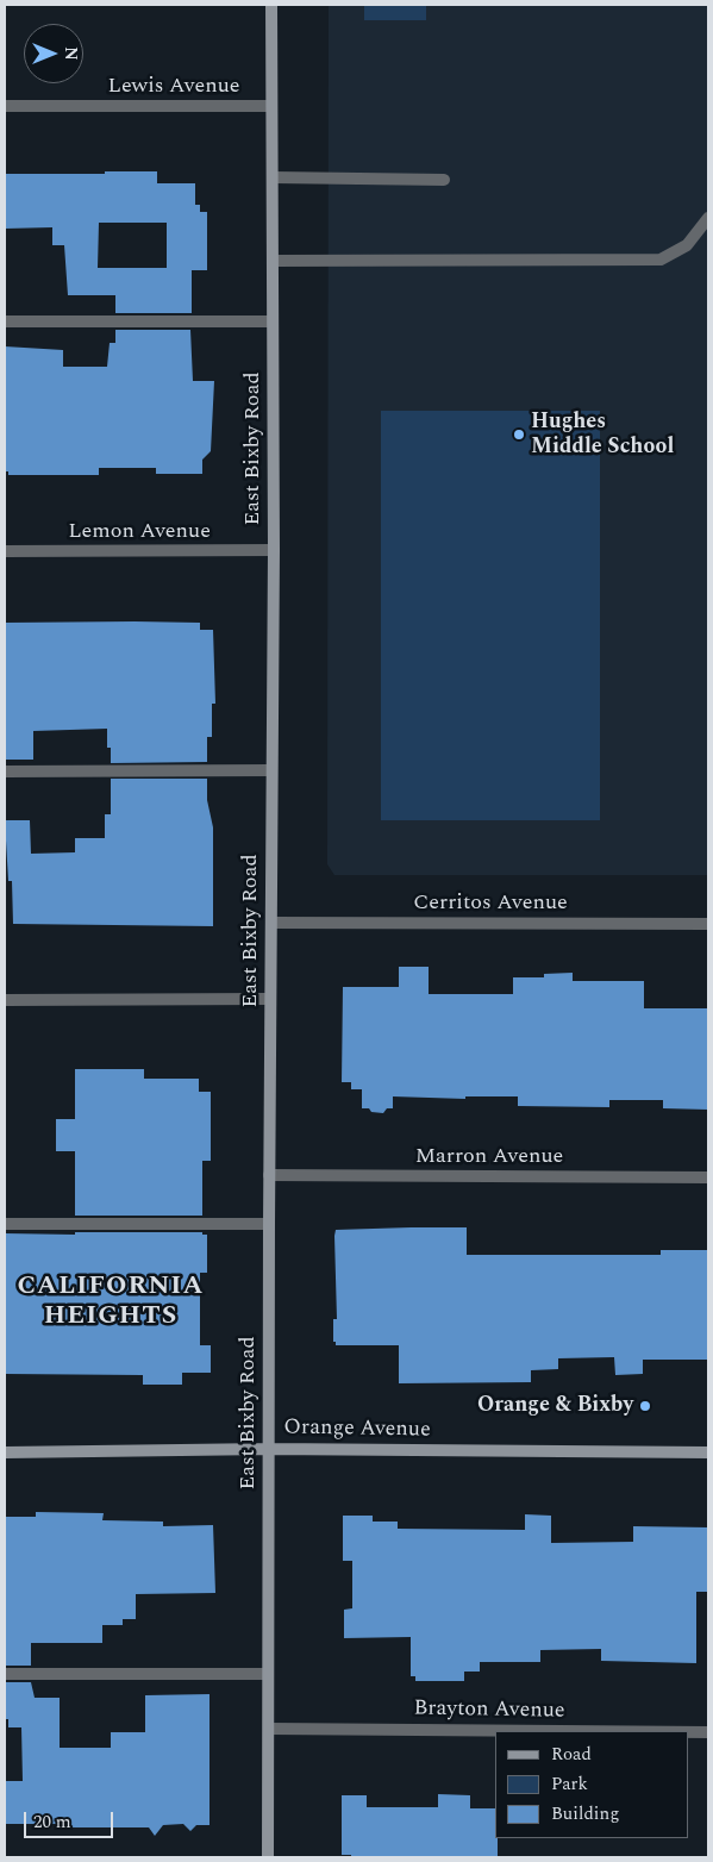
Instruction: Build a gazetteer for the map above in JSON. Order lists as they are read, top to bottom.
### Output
{
  "streets": {
    "street": [
      "Lewis Avenue",
      "East Bixby Road",
      "Lemon Avenue",
      "Cerritos Avenue",
      "Marron Avenue",
      "Orange Avenue",
      "Brayton Avenue"
    ]
  },
  "crossings": [
    ["Lewis Avenue", "East Bixby Road"],
    ["East Bixby Road", "Lemon Avenue"],
    ["East Bixby Road", "Cerritos Avenue"],
    ["East Bixby Road", "Marron Avenue"],
    ["East Bixby Road", "Orange Avenue"],
    ["East Bixby Road", "Brayton Avenue"]
  ],
  "districts": ["CALIFORNIA HEIGHTS"],
  "places": ["Hughes Middle School", "Orange & Bixby"],
  "legend": ["Road", "Park", "Building"],
  "scale_bar": "20 m",
  "north": "right"
}
